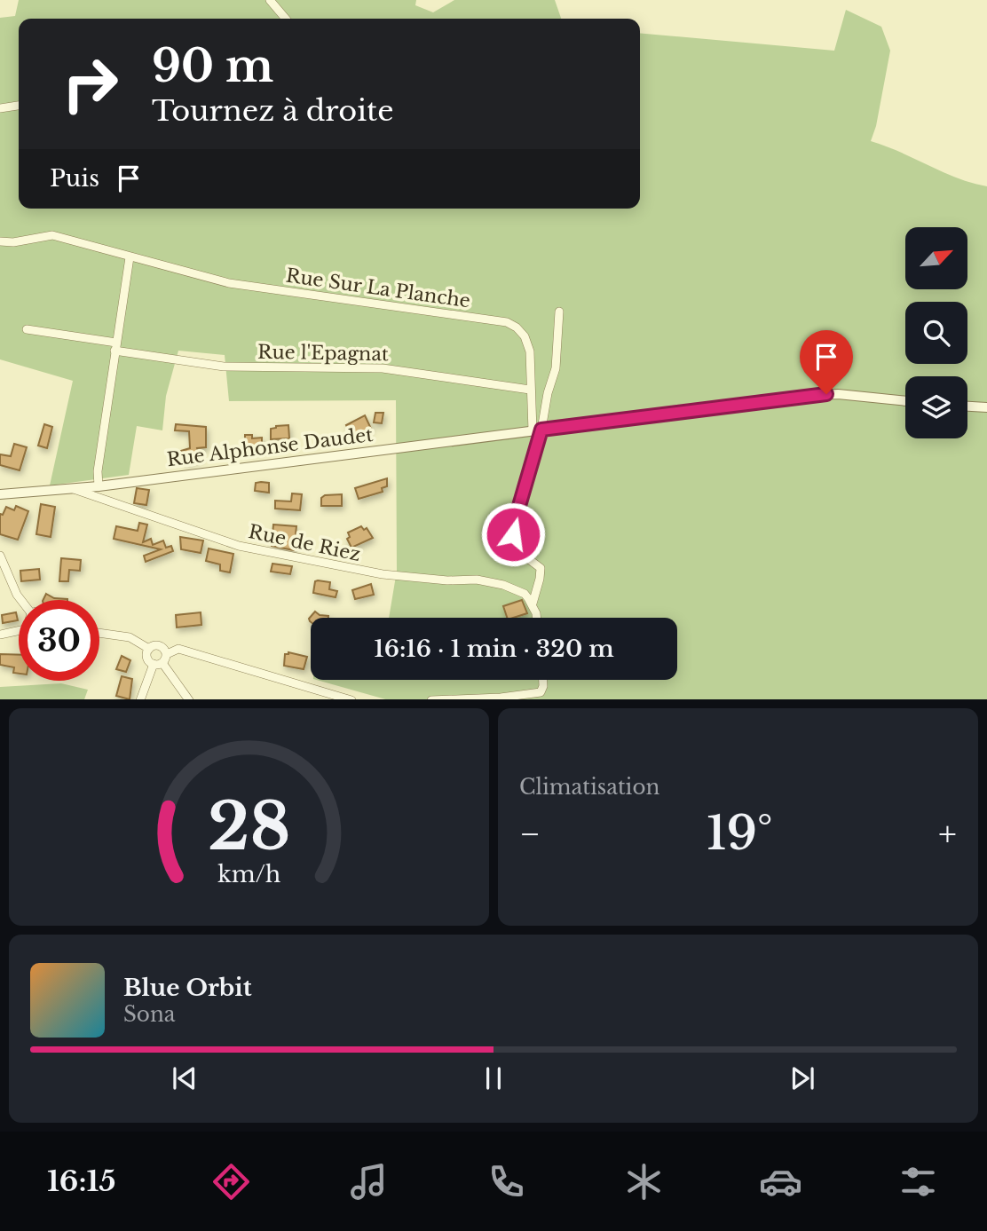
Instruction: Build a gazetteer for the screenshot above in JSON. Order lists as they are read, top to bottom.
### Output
{
  "streets": {
    "street": [
      "Rue Sur La Planche",
      "Rue l'Epagnat",
      "Rue Alphonse Daudet",
      "Rue de Riez"
    ]
  },
  "crossings": [
    ["Rue Sur La Planche", "Rue l'Epagnat"],
    ["Rue Sur La Planche", "Rue Alphonse Daudet"],
    ["Rue Alphonse Daudet", "Rue de Riez"]
  ],
  "north": "top right",
  "page": {
    "turn": ["90 m", "Tournez à droite"],
    "then": "Puis",
    "limit": "30",
    "trip": "16:16 · 1 min · 320 m",
    "tile": "Climatisation",
    "heat": ["−", "19°", "+"],
    "song": ["Blue Orbit", "Sona"],
    "tabs": "16:15",
    "gauge": ["28", "km/h"]
  }
}
